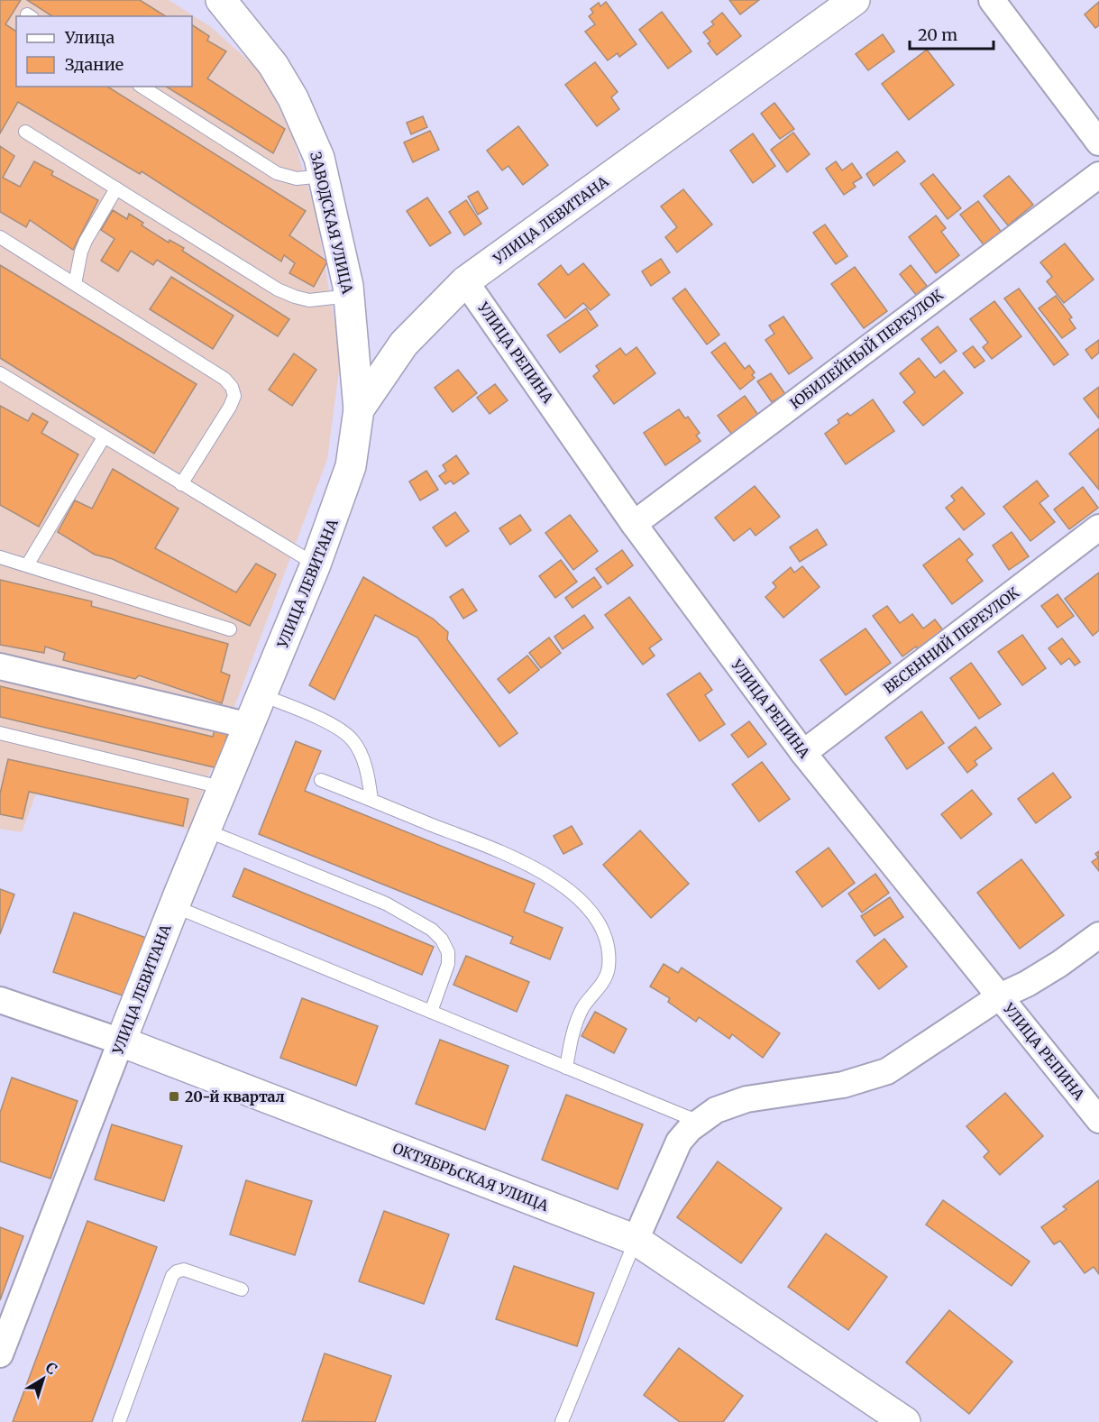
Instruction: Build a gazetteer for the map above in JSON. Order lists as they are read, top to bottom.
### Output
{
  "streets": {
    "street": [
      "УЛИЦА ЛЕВИТАНА",
      "ЗАВОДСКАЯ УЛИЦА",
      "ЮБИЛЕЙНЫЙ ПЕРЕУЛОК",
      "УЛИЦА РЕПИНА",
      "ВЕСЕННИЙ ПЕРЕУЛОК",
      "ОКТЯБРЬСКАЯ УЛИЦА"
    ]
  },
  "crossings": [
    ["УЛИЦА ЛЕВИТАНА", "ЗАВОДСКАЯ УЛИЦА"],
    ["УЛИЦА ЛЕВИТАНА", "УЛИЦА РЕПИНА"],
    ["УЛИЦА ЛЕВИТАНА", "ОКТЯБРЬСКАЯ УЛИЦА"],
    ["ЮБИЛЕЙНЫЙ ПЕРЕУЛОК", "УЛИЦА РЕПИНА"],
    ["УЛИЦА РЕПИНА", "ВЕСЕННИЙ ПЕРЕУЛОК"]
  ],
  "places": {
    "transit": ["20-й квартал"]
  },
  "legend": ["Улица", "Здание"],
  "scale_bar": "20 m",
  "north": "top right"
}
